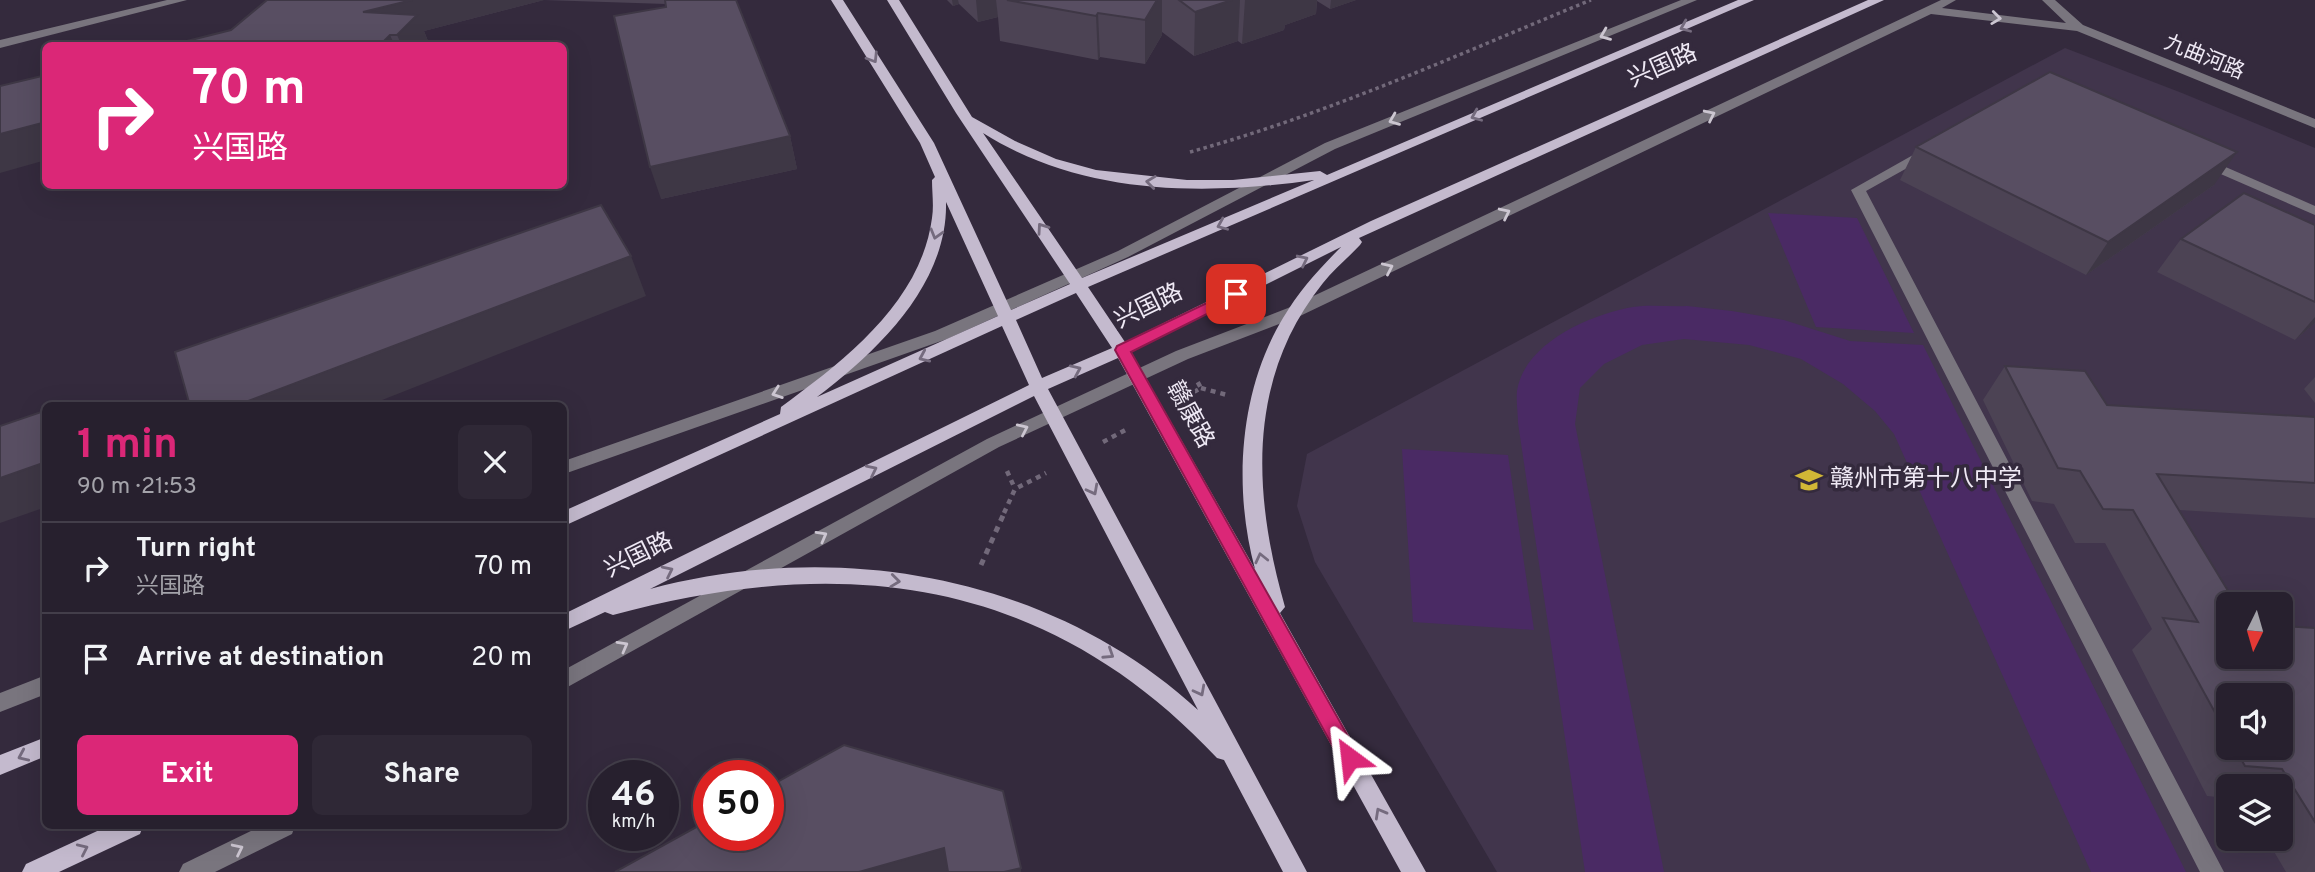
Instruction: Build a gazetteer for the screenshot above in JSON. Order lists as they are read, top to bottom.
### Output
{
  "streets": {
    "main road": ["兴国路", "赣康路"],
    "street": ["九曲河路"]
  },
  "crossings": [
    ["兴国路", "赣康路"]
  ],
  "places": {
    "school or university": ["赣州市第十八中学"]
  },
  "north": "bottom",
  "page": {
    "turn": ["70 m", "兴国路"],
    "heading": ["1 min", "90 m · 21:53"],
    "list": [
      {
        "name": "Turn right",
        "note": "兴国路",
        "value": "70 m"
      },
      {
        "name": "Arrive at destination",
        "value": "20 m"
      }
    ],
    "buttons": ["Exit", "Share"],
    "speed": "46 km/h",
    "limit": "50"
  }
}
